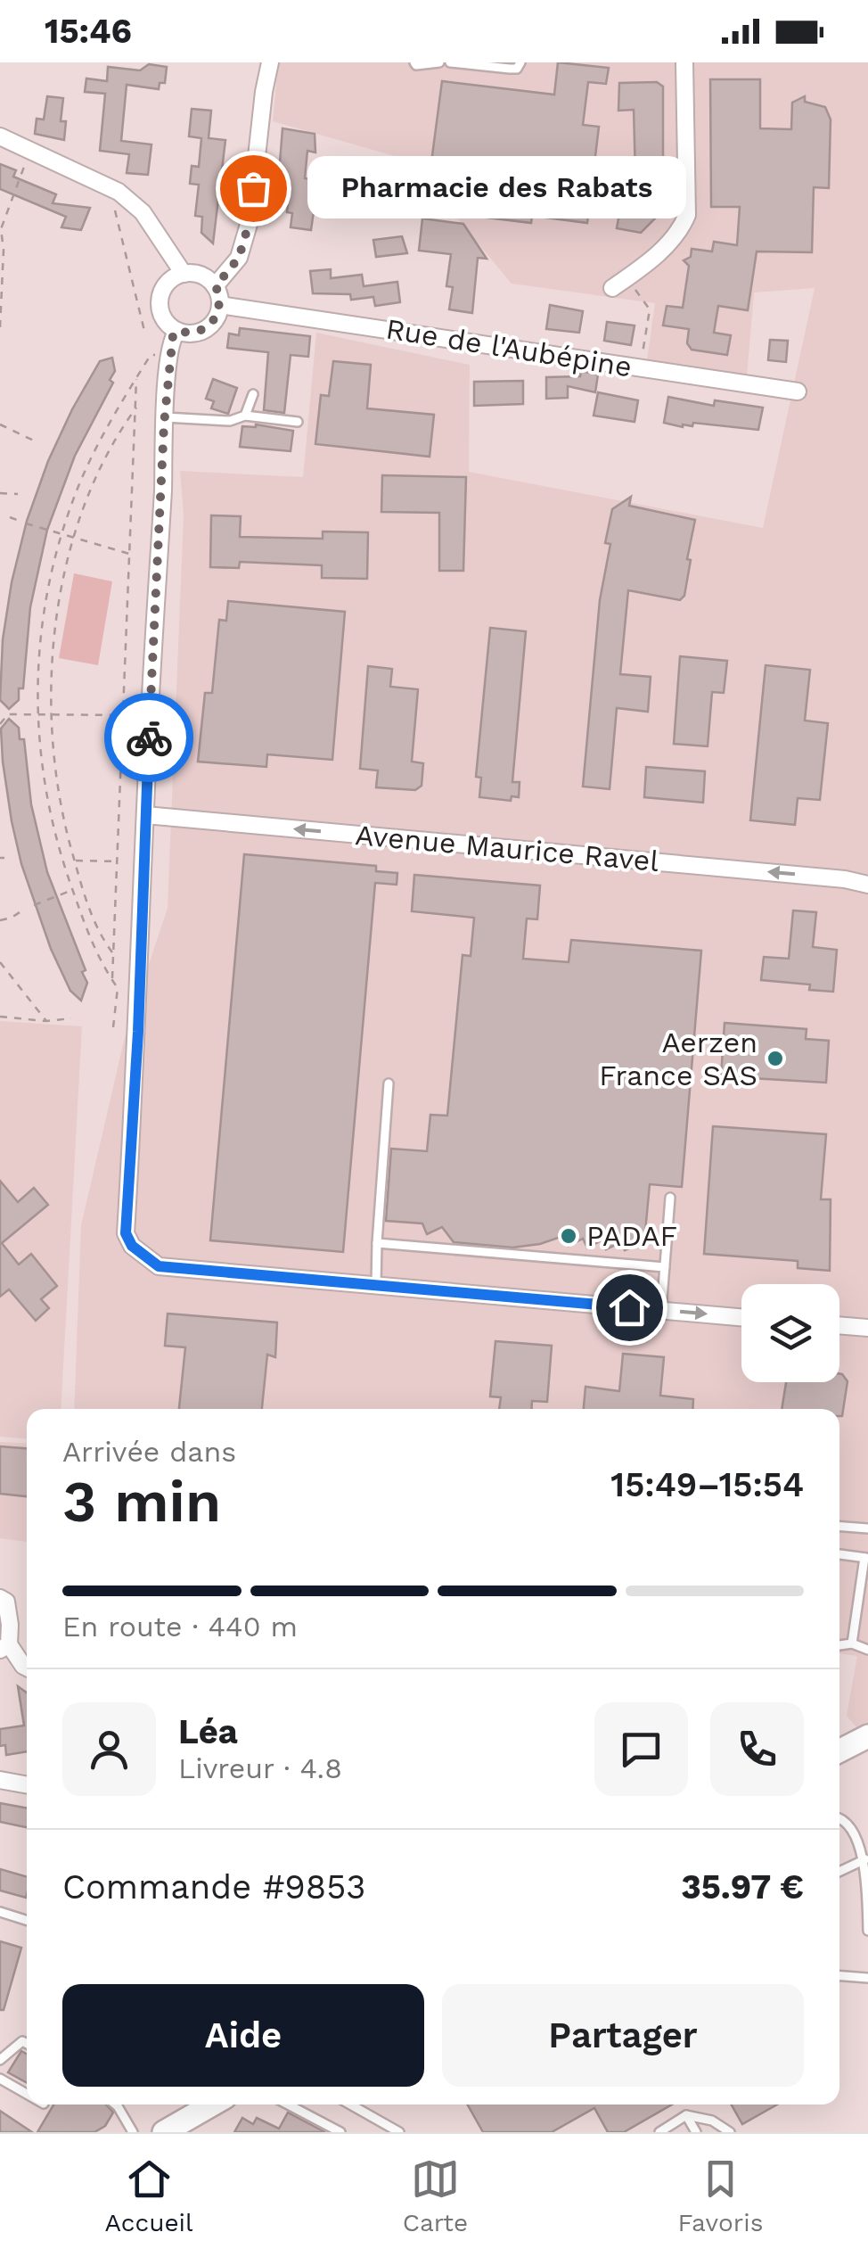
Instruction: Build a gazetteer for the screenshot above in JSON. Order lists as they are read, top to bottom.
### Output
{
  "streets": {
    "street": ["Rue de l'Aubépine", "Avenue Maurice Ravel"]
  },
  "one_way": ["Avenue Maurice Ravel"],
  "places": ["Pharmacie des Rabats", "Aerzen France SAS", "PADAF"],
  "page": {
    "status": "15:46",
    "bubble": "Pharmacie des Rabats",
    "heading": ["3 min", "Arrivée dans", "15:49–15:54"],
    "panel": [
      "Léa",
      "Livreur · 4.8",
      "Commande #9853",
      "35.97 €"
    ],
    "bar": "En route · 440 m",
    "buttons": ["Aide", "Partager"],
    "tabs": ["Accueil", "Carte", "Favoris"]
  }
}
